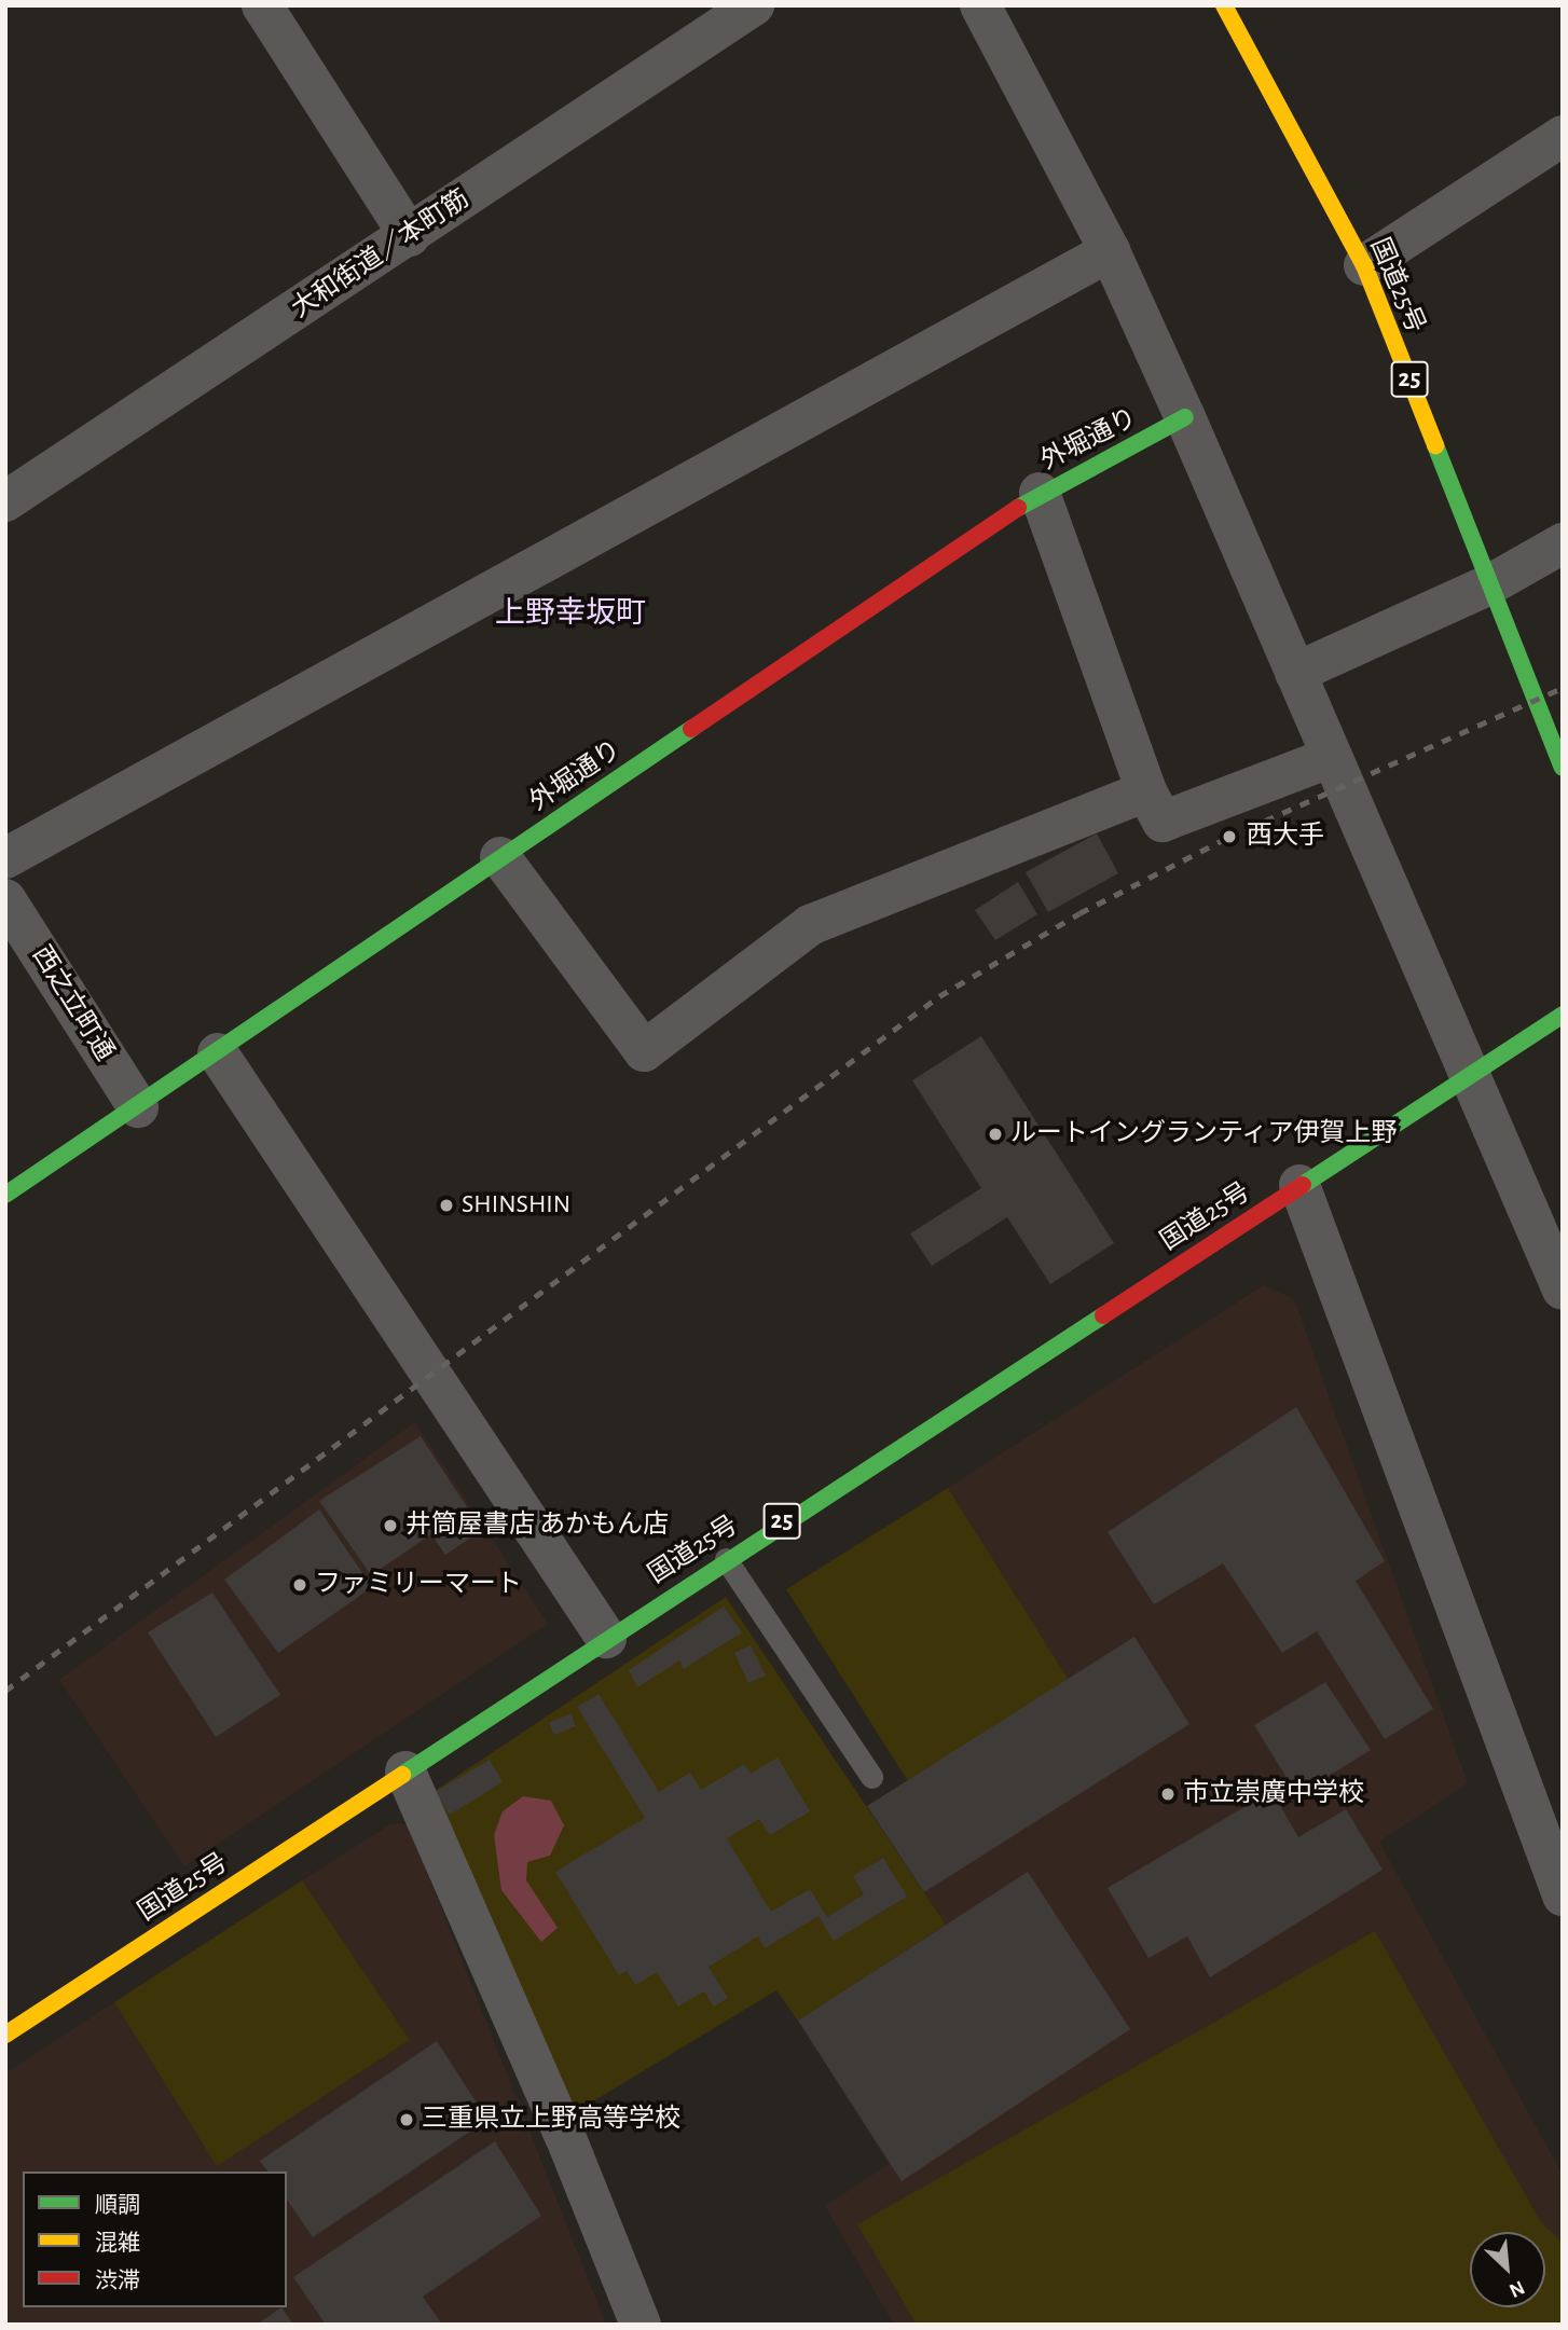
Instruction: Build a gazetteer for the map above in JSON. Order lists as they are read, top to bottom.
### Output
{
  "streets": {
    "main road": ["国道25号", "25", "外堀通り"],
    "street": ["大和街道／本町筋", "西之立町通"]
  },
  "crossings": [
    ["外堀通り", "西之立町通"]
  ],
  "districts": ["上野幸坂町"],
  "places": [
    "西大手",
    "ルートイングランティア伊賀上野",
    "SHINSHIN",
    "井筒屋書店 あかもん店",
    "ファミリーマート",
    "市立崇廣中学校",
    "三重県立上野高等学校"
  ],
  "legend": ["順調", "混雑", "渋滞"],
  "north": "bottom right"
}
